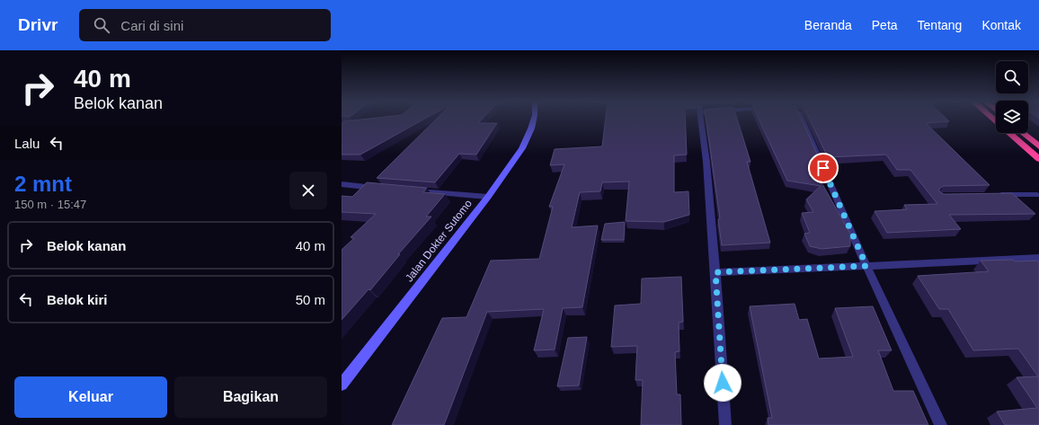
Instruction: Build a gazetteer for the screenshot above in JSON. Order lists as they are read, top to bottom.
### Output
{
  "streets": {
    "main road": ["Jalan Dokter Sutomo"]
  },
  "page": {
    "header": "Drivr",
    "search": "Cari di sini",
    "nav": [
      "Beranda",
      "Peta",
      "Tentang",
      "Kontak"
    ],
    "turn": ["40 m", "Belok kanan"],
    "then": "Lalu",
    "heading": ["2 mnt", "150 m · 15:47"],
    "list": [
      {
        "name": "Belok kanan",
        "value": "40 m"
      },
      {
        "name": "Belok kiri",
        "value": "50 m"
      }
    ],
    "buttons": ["Keluar", "Bagikan"]
  }
}
